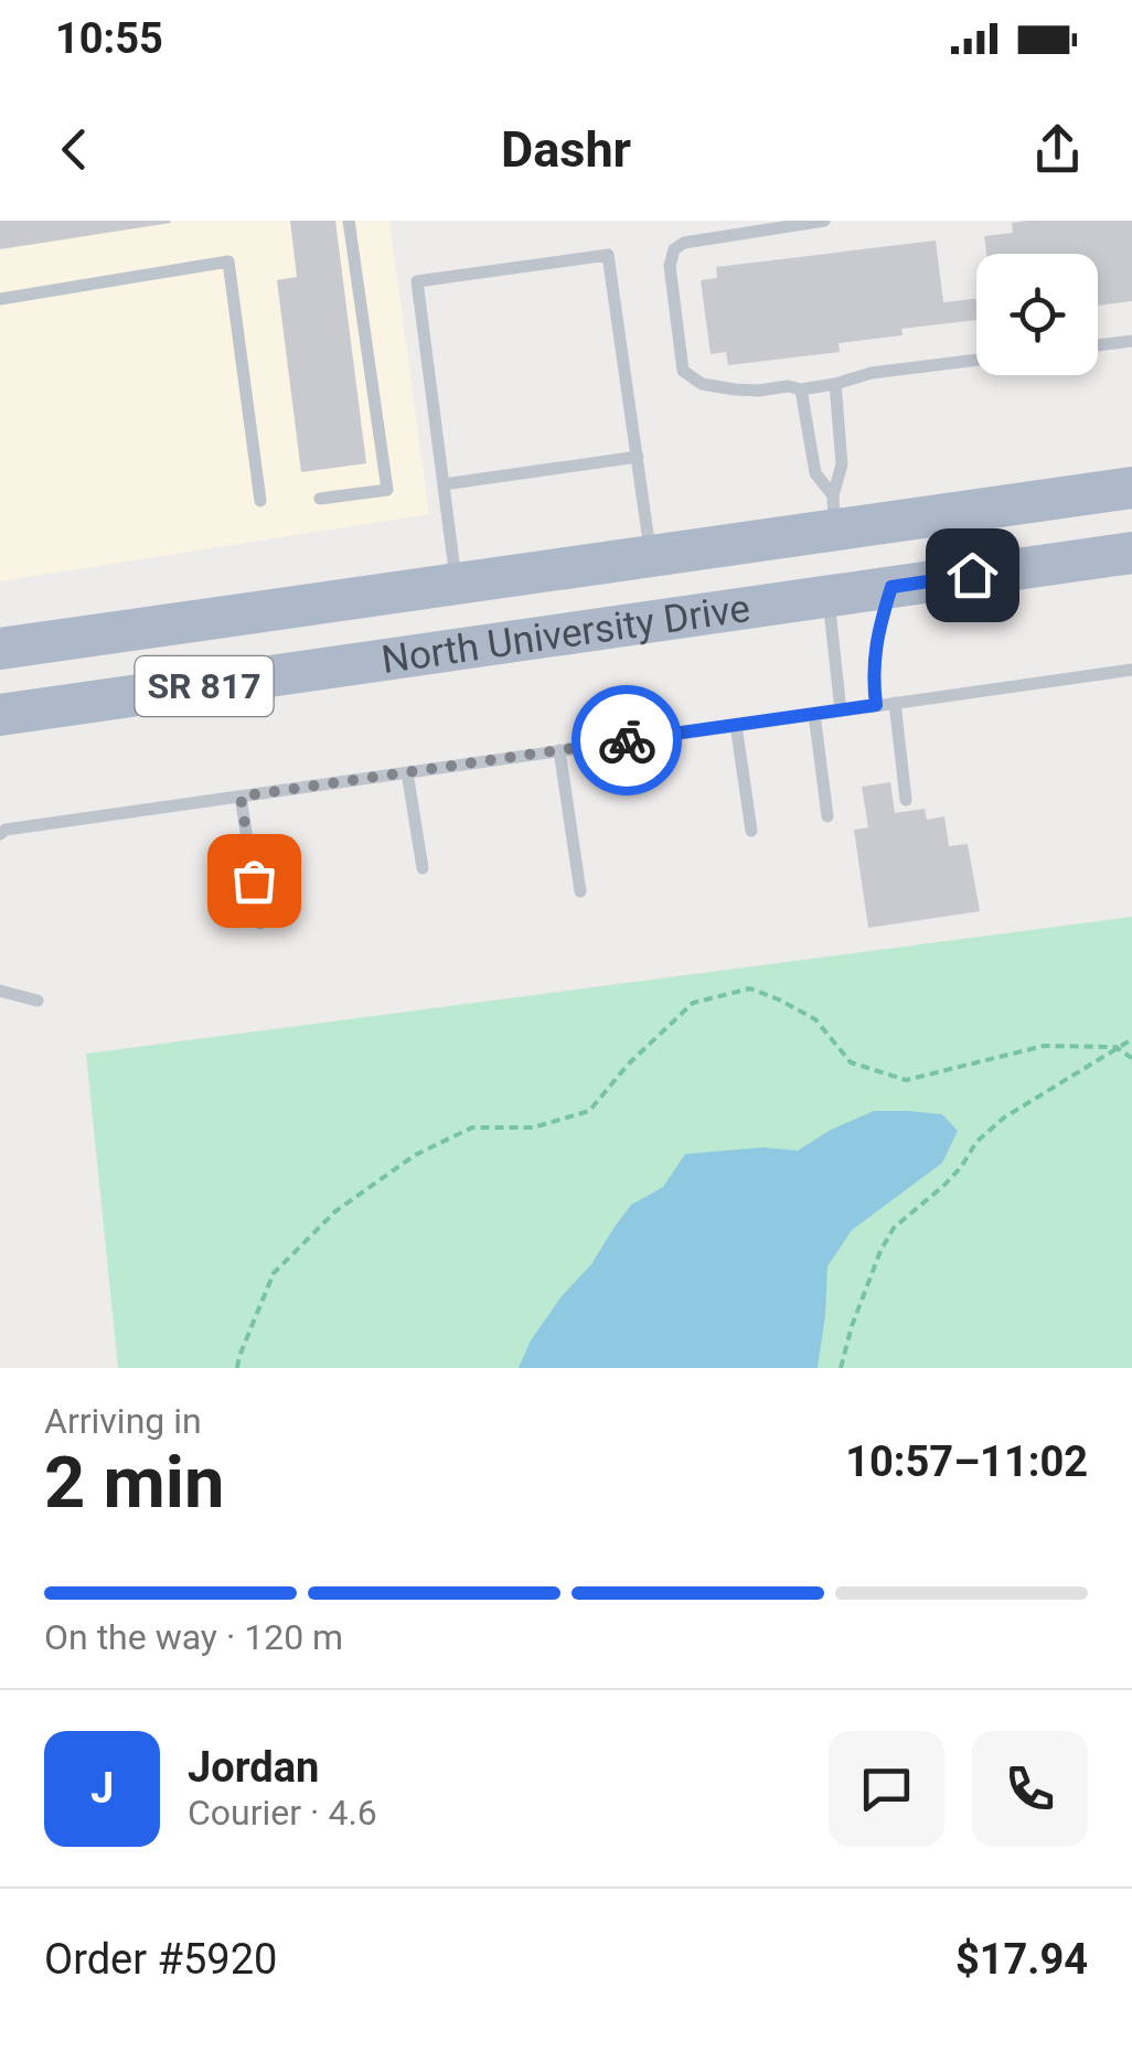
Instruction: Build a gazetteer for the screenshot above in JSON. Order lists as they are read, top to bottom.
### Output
{
  "streets": {
    "main road": ["North University Drive", "SR 817"]
  },
  "page": {
    "status": "10:55",
    "header": "Dashr",
    "heading": ["2 min", "Arriving in", "10:57–11:02"],
    "panel": [
      "Jordan",
      "Courier · 4.6",
      "Order #5920",
      "$17.94"
    ],
    "bar": "On the way · 120 m",
    "round": "J"
  }
}
